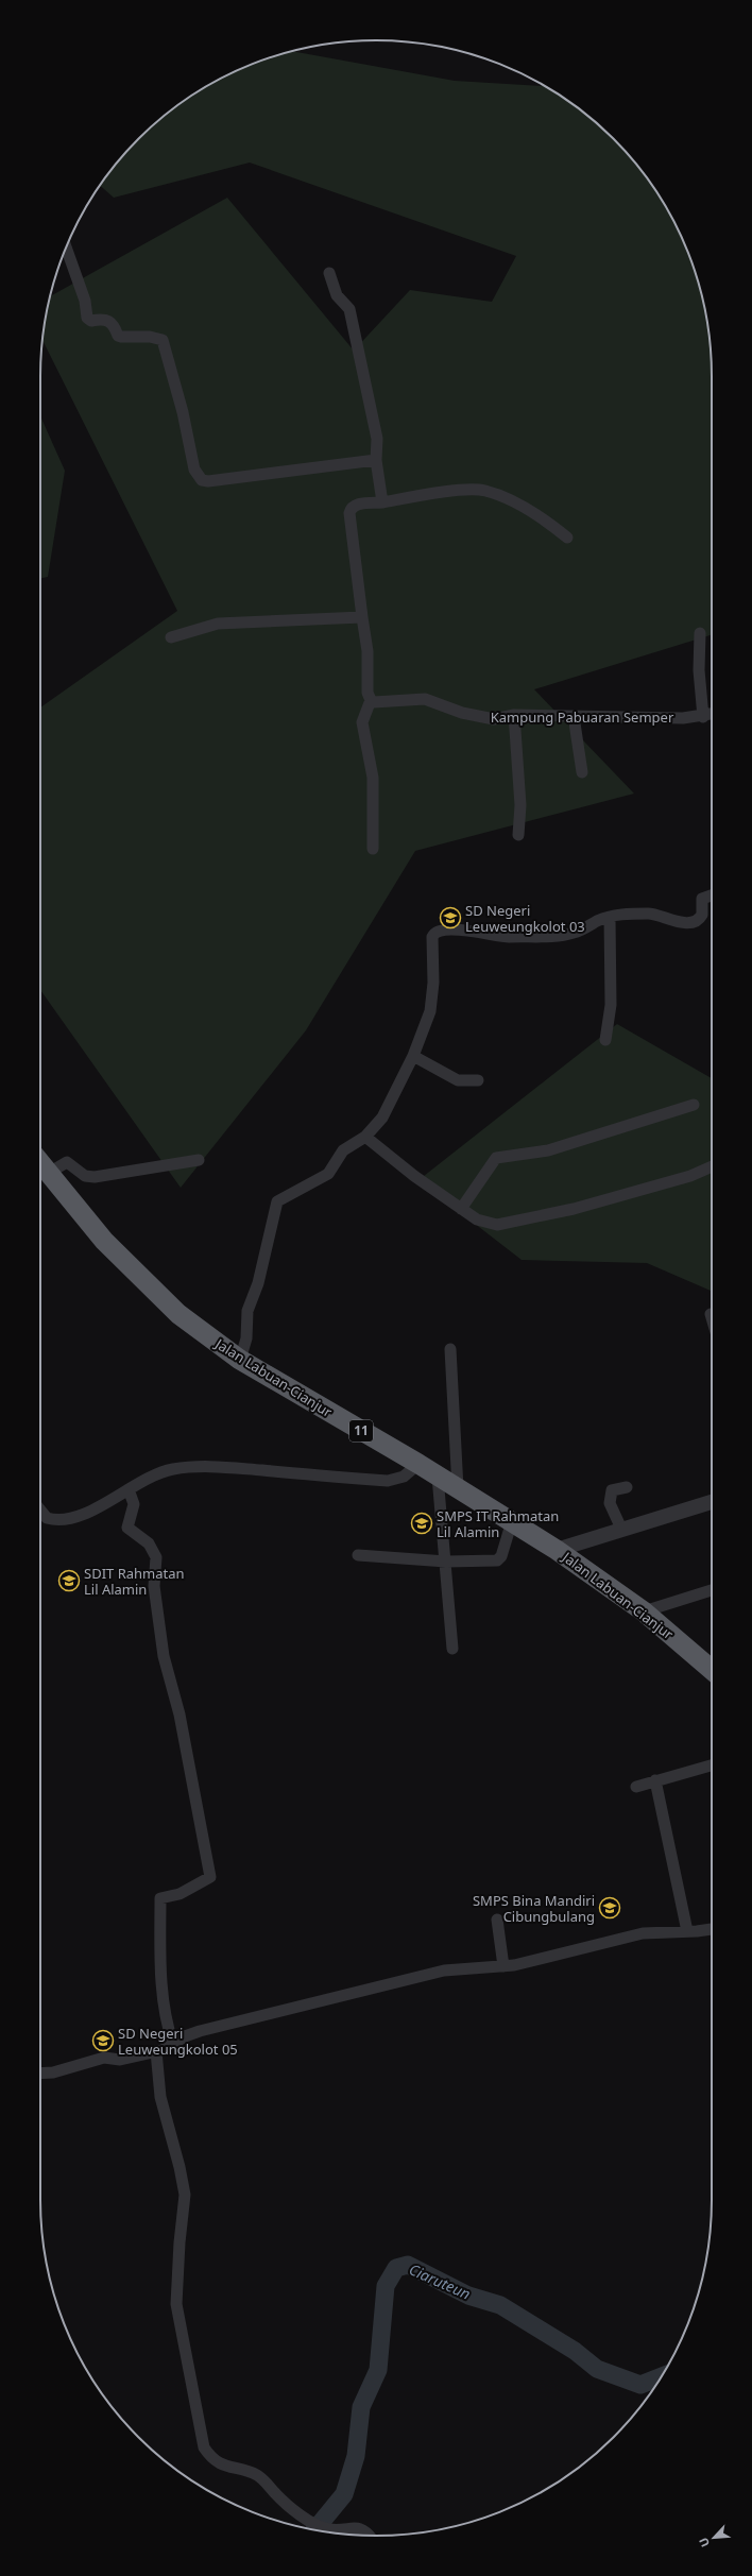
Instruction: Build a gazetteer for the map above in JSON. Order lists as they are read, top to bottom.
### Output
{
  "streets": {
    "highway": ["Jalan Labuan-Cianjur", "11"],
    "street": ["Kampung Pabuaran Semper"]
  },
  "water": ["Ciaruteun"],
  "places": {
    "school or university": [
      "SD Negeri Leuweungkolot 03",
      "SMPS IT Rahmatan Lil Alamin",
      "SDIT Rahmatan Lil Alamin",
      "SMPS Bina Mandiri Cibungbulang",
      "SD Negeri Leuweungkolot 05"
    ]
  },
  "north": "bottom left"
}
